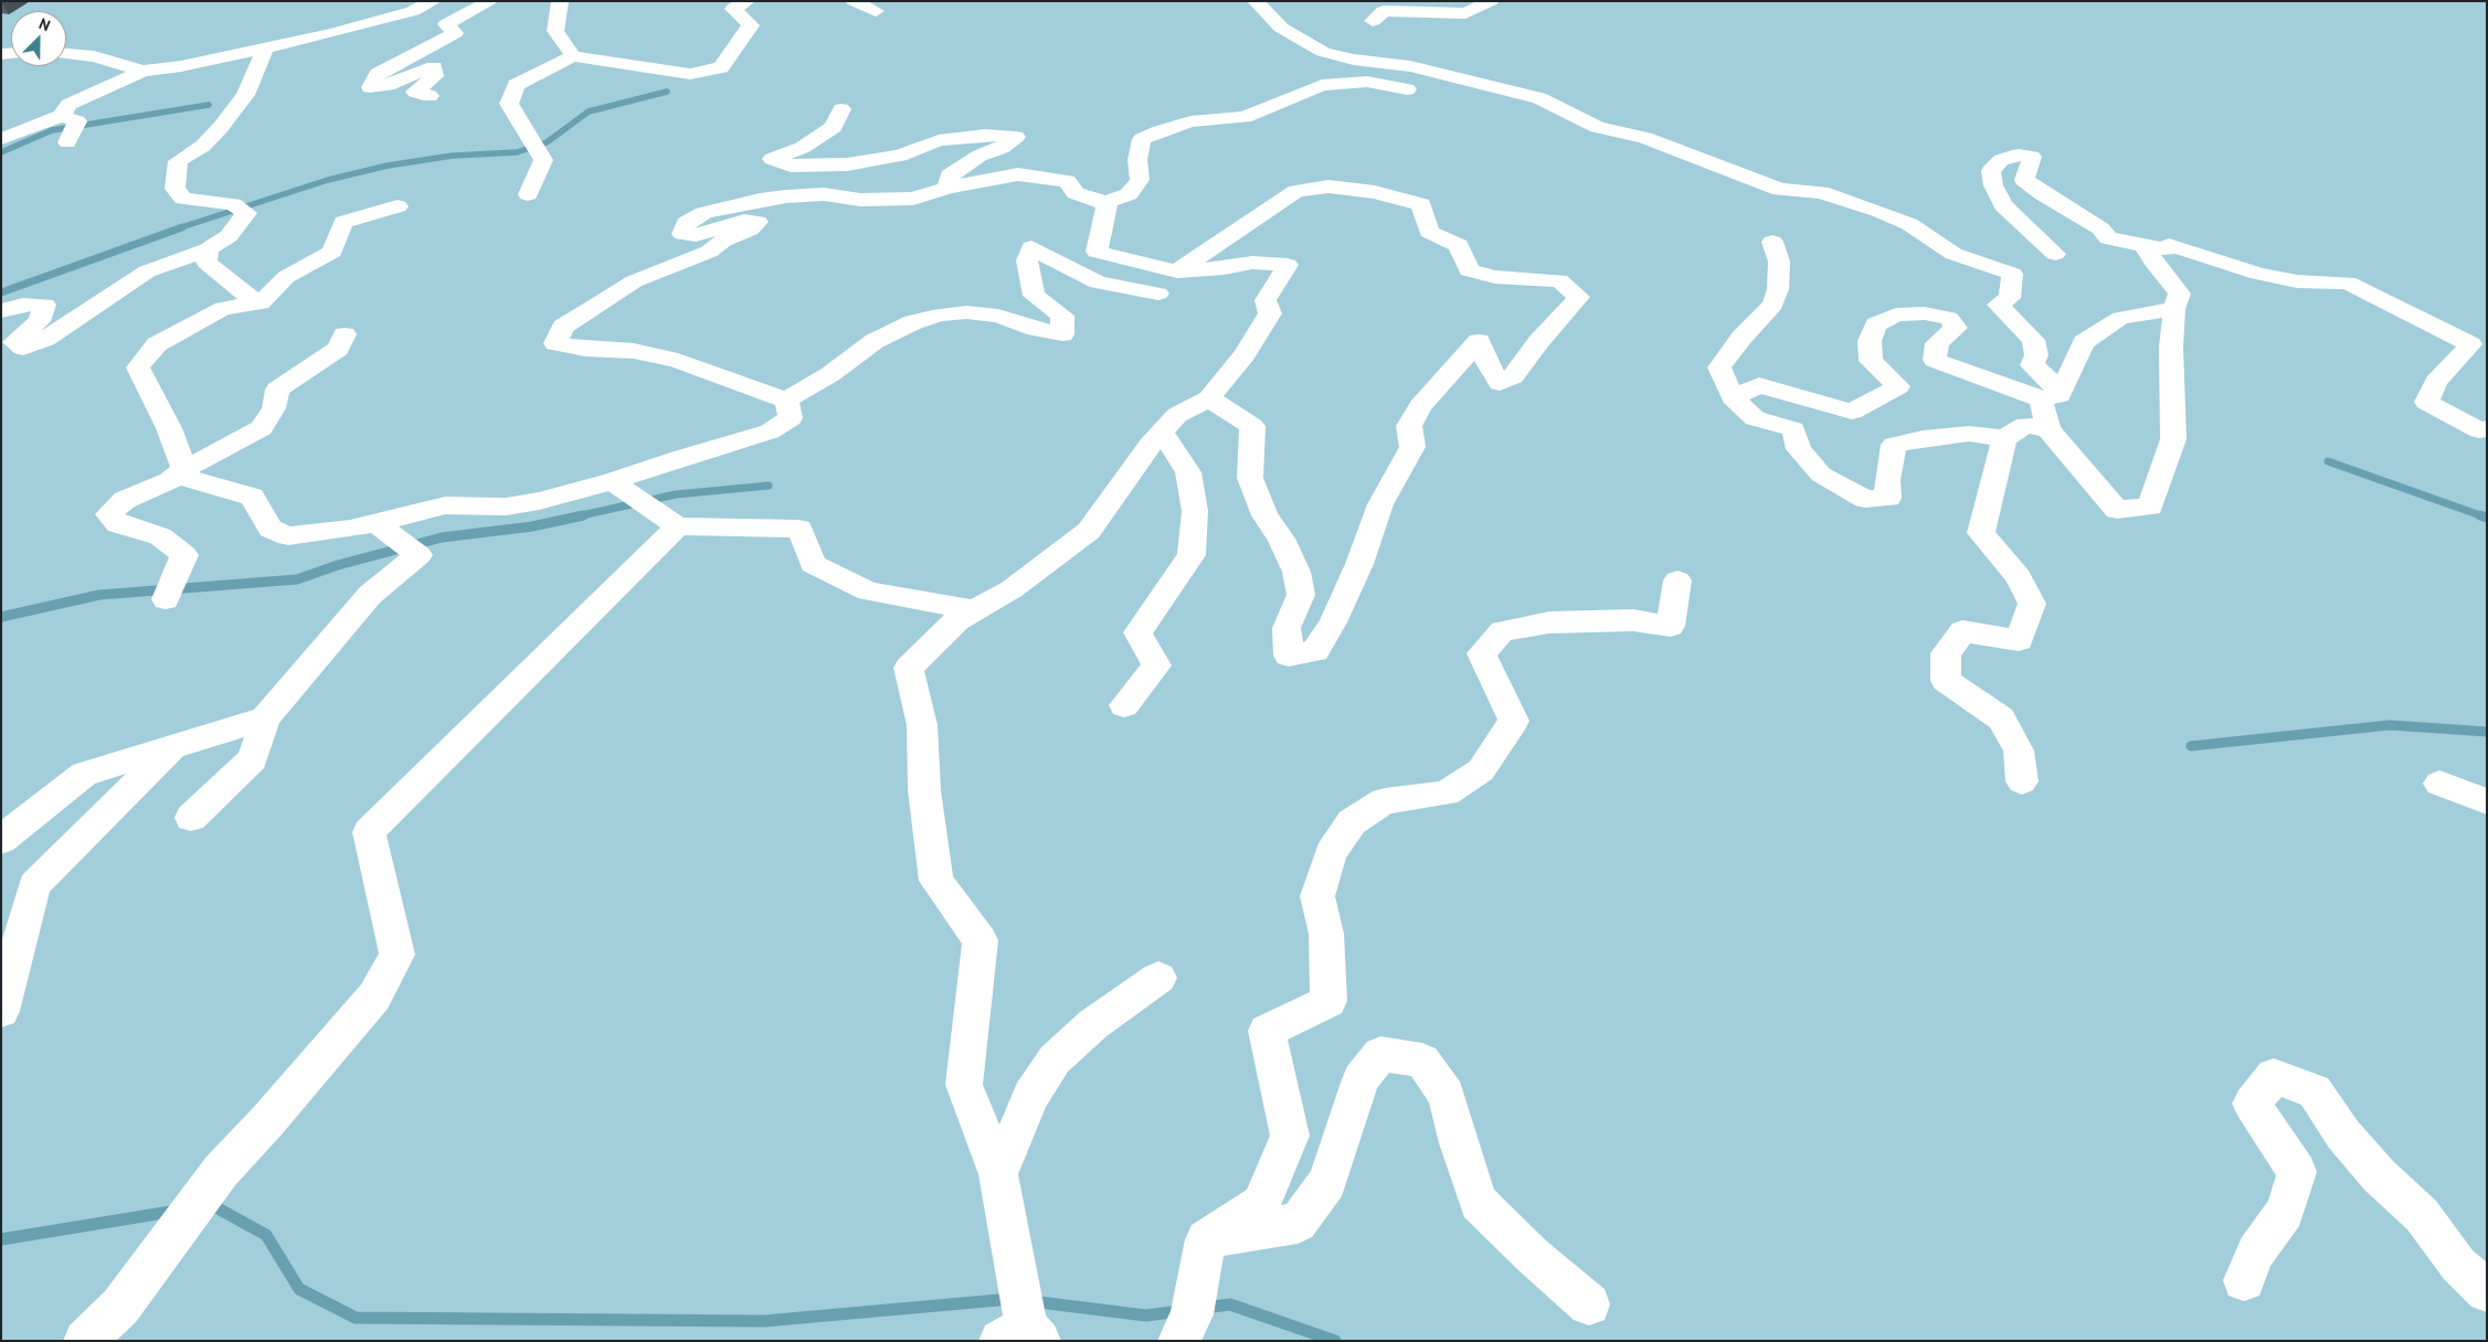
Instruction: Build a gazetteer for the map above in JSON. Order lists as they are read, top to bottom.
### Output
{
  "north": "top right"
}
